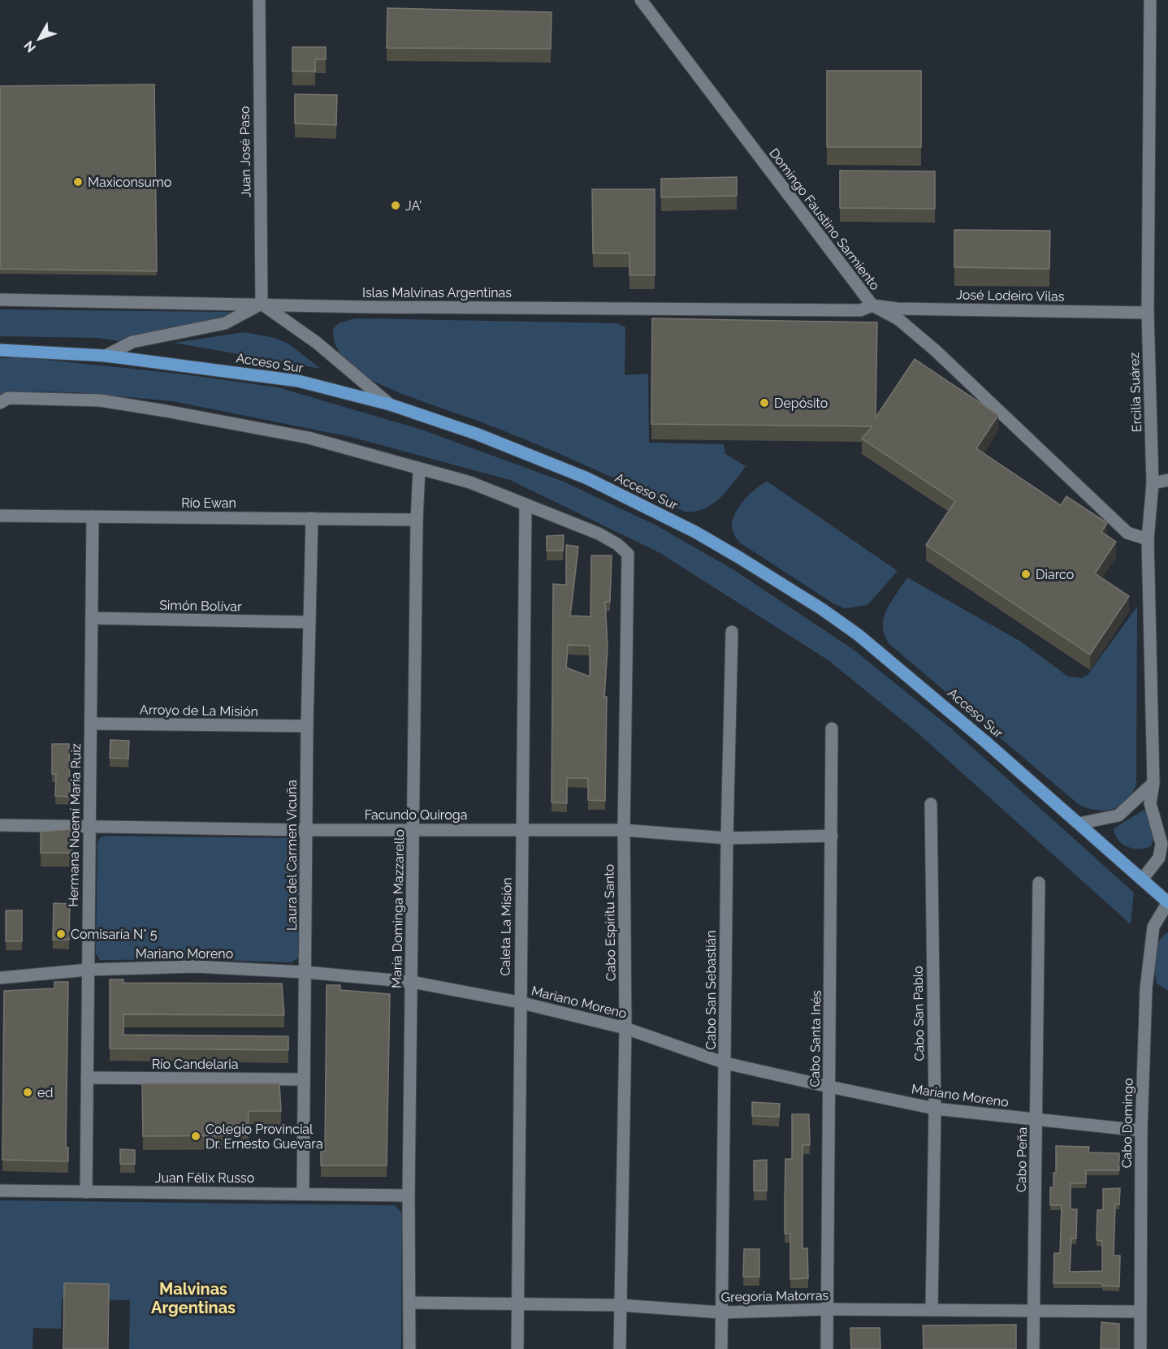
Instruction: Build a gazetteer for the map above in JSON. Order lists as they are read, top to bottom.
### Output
{
  "streets": {
    "main road": ["Acceso Sur"],
    "street": [
      "Juan José Paso",
      "Domingo Faustino Sarmiento",
      "Islas Malvinas Argentinas",
      "José Lodeiro Vilas",
      "Ercilia Suárez",
      "Río Ewan",
      "Simón Bolívar",
      "Arroyo de La Misión",
      "Facundo Quiroga",
      "Hermana Noemí María Ruiz",
      "Laura del Carmen Vicuña",
      "María Dominga Mazzarello",
      "Cabo Espíritu Santo",
      "Caleta La Misión",
      "Mariano Moreno",
      "Cabo San Sebastián",
      "Cabo San Pablo",
      "Cabo Santa Inés",
      "Río Candelaria",
      "Cabo Domingo",
      "Cabo Peña",
      "Juan Félix Russo",
      "Gregoria Matorras"
    ]
  },
  "crossings": [
    ["Juan José Paso", "Islas Malvinas Argentinas"],
    ["Domingo Faustino Sarmiento", "Islas Malvinas Argentinas"],
    ["Domingo Faustino Sarmiento", "José Lodeiro Vilas"],
    ["Domingo Faustino Sarmiento", "Ercilia Suárez"],
    ["Islas Malvinas Argentinas", "José Lodeiro Vilas"],
    ["José Lodeiro Vilas", "Ercilia Suárez"],
    ["Acceso Sur", "Ercilia Suárez"],
    ["Acceso Sur", "Cabo Domingo"],
    ["Río Ewan", "Hermana Noemí María Ruiz"],
    ["Río Ewan", "Laura del Carmen Vicuña"],
    ["Río Ewan", "María Dominga Mazzarello"],
    ["Simón Bolívar", "Hermana Noemí María Ruiz"],
    ["Simón Bolívar", "Laura del Carmen Vicuña"],
    ["Arroyo de La Misión", "Hermana Noemí María Ruiz"],
    ["Arroyo de La Misión", "Laura del Carmen Vicuña"],
    ["Facundo Quiroga", "Hermana Noemí María Ruiz"],
    ["Facundo Quiroga", "Laura del Carmen Vicuña"],
    ["Facundo Quiroga", "María Dominga Mazzarello"],
    ["Facundo Quiroga", "Cabo Espíritu Santo"],
    ["Facundo Quiroga", "Caleta La Misión"],
    ["Facundo Quiroga", "Cabo San Sebastián"],
    ["Facundo Quiroga", "Cabo Santa Inés"],
    ["Hermana Noemí María Ruiz", "Mariano Moreno"],
    ["Hermana Noemí María Ruiz", "Río Candelaria"],
    ["Hermana Noemí María Ruiz", "Juan Félix Russo"],
    ["Laura del Carmen Vicuña", "Mariano Moreno"],
    ["Laura del Carmen Vicuña", "Río Candelaria"],
    ["Laura del Carmen Vicuña", "Juan Félix Russo"],
    ["María Dominga Mazzarello", "Mariano Moreno"],
    ["María Dominga Mazzarello", "Juan Félix Russo"],
    ["María Dominga Mazzarello", "Gregoria Matorras"],
    ["Cabo Espíritu Santo", "Caleta La Misión"],
    ["Cabo Espíritu Santo", "Mariano Moreno"],
    ["Cabo Espíritu Santo", "Gregoria Matorras"],
    ["Caleta La Misión", "Mariano Moreno"],
    ["Caleta La Misión", "Gregoria Matorras"],
    ["Mariano Moreno", "Cabo San Sebastián"],
    ["Mariano Moreno", "Cabo San Pablo"],
    ["Mariano Moreno", "Cabo Santa Inés"],
    ["Mariano Moreno", "Cabo Domingo"],
    ["Mariano Moreno", "Cabo Peña"],
    ["Cabo San Sebastián", "Gregoria Matorras"],
    ["Cabo San Pablo", "Gregoria Matorras"],
    ["Cabo Santa Inés", "Gregoria Matorras"],
    ["Cabo Domingo", "Gregoria Matorras"],
    ["Cabo Peña", "Gregoria Matorras"]
  ],
  "districts": ["Malvinas Argentinas"],
  "places": [
    "Maxiconsumo",
    "JA'",
    "Depósito",
    "Diarco",
    "Comisaría N° 5",
    "ed",
    "Colegio Provincial Dr. Ernesto Guevara"
  ],
  "north": "bottom left"
}
